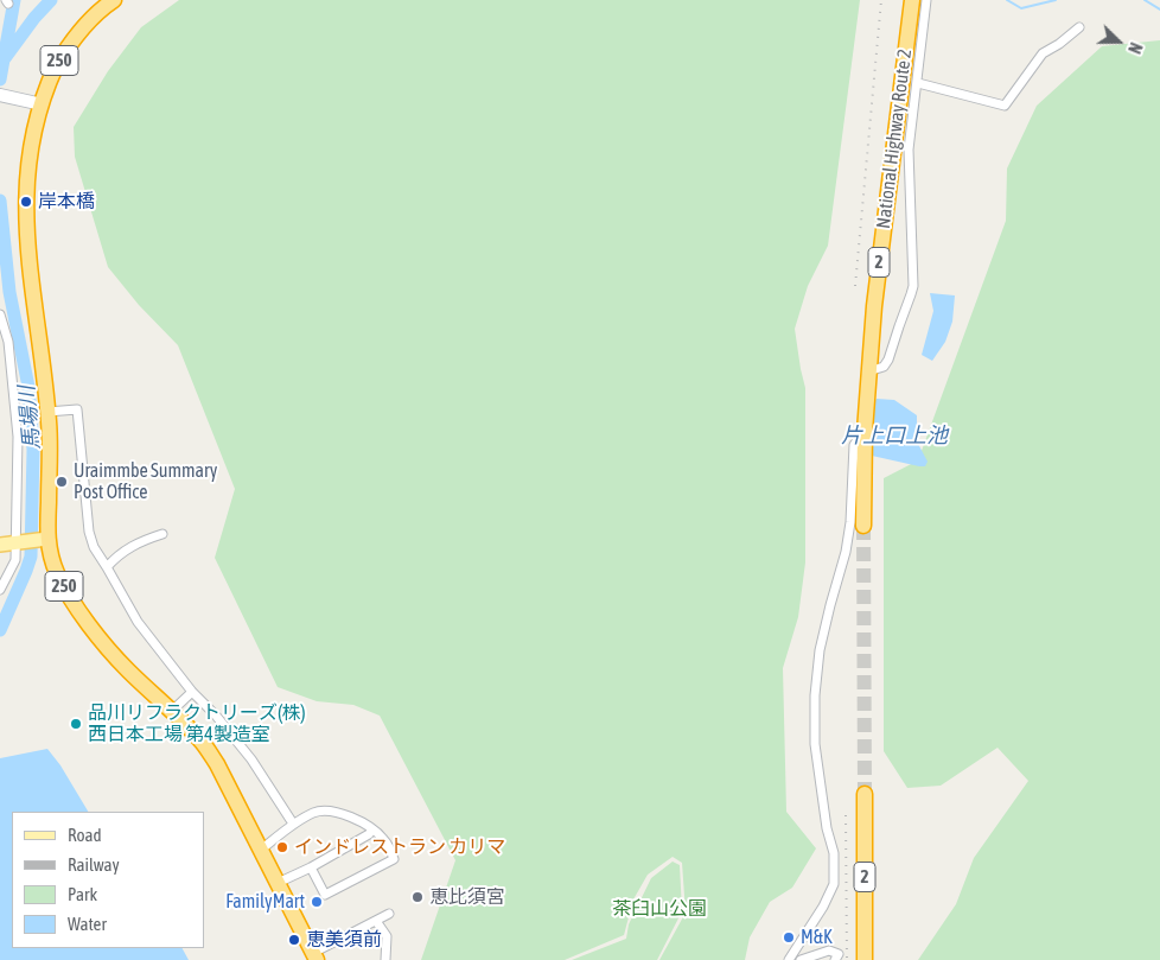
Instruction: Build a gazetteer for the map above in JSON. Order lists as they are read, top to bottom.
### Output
{
  "streets": {
    "highway": ["250", "National Highway Route 2", "2"]
  },
  "water": ["馬場川", "片上口上池"],
  "parks": ["茶臼山公園"],
  "places": [
    "岸本橋",
    "Uraimmbe Summary Post Office",
    "品川リフラクトリーズ(株) 西日本工場 第4製造室",
    "インドレストラン カリマ",
    "恵比須宮",
    "FamilyMart",
    "M&K",
    "恵美須前"
  ],
  "legend": [
    "Road",
    "Railway",
    "Park",
    "Water"
  ],
  "north": "right"
}
